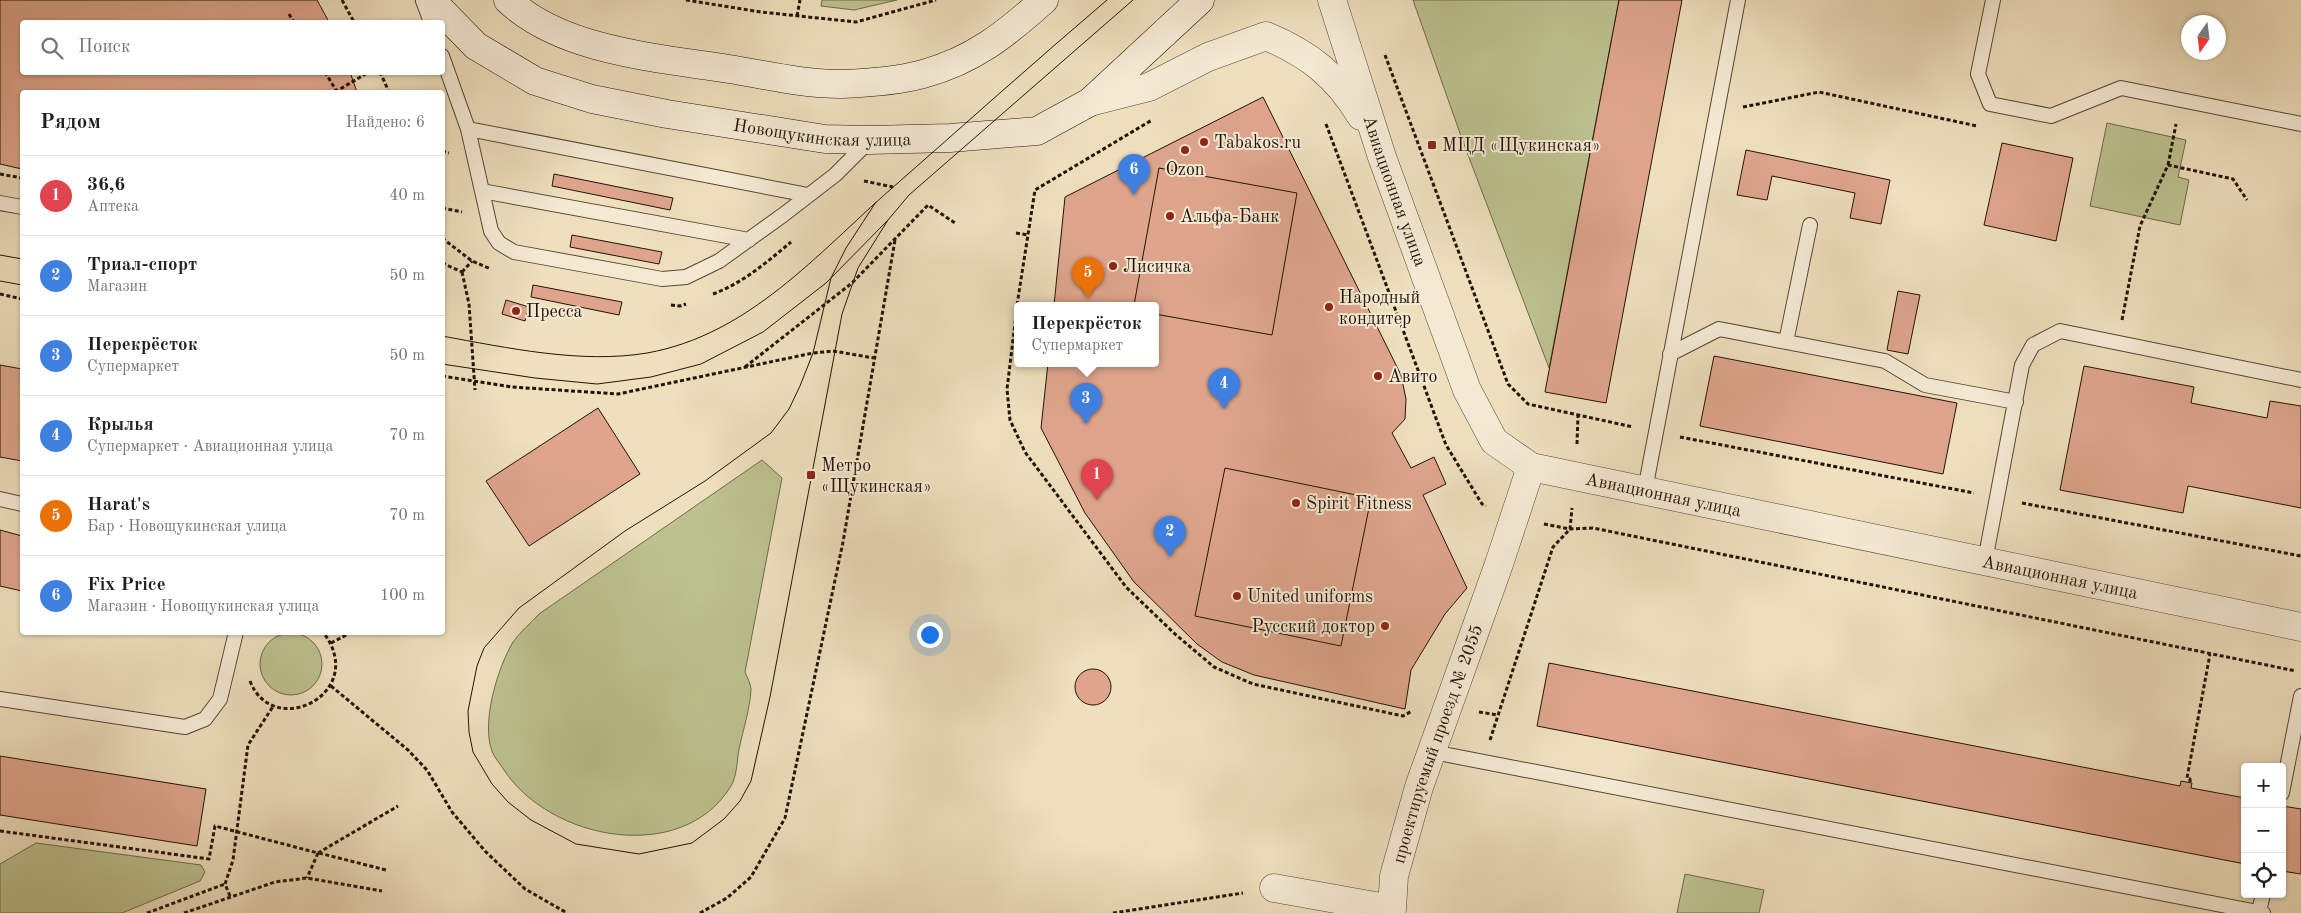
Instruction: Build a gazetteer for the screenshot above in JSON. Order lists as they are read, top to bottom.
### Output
{
  "streets": {
    "street": ["Новощукинская улица", "Авиационная улица", "проектируемый проезд № 2055"]
  },
  "crossings": [
    ["Авиационная улица", "проектируемый проезд № 2055"]
  ],
  "places": {
    "other": [
      "Tabakos.ru",
      "Ozon",
      "Альфа-Банк",
      "Лисичка",
      "Народный кондитер",
      "Пресса",
      "Авито",
      "Spirit Fitness",
      "United uniforms",
      "Русский доктор"
    ],
    "transit": ["МЦД «Щукинская»", "Метро «Щукинская»"]
  },
  "north": "bottom",
  "page": {
    "search": "Поиск",
    "heading": ["Рядом", "Найдено: 6"],
    "pins": [
      "6",
      "5",
      "4",
      "3",
      "1",
      "2"
    ],
    "list": [
      {
        "mark": "1",
        "name": "36,6",
        "note": "Аптека",
        "value": "40 m"
      },
      {
        "mark": "2",
        "name": "Триал-спорт",
        "note": "Магазин",
        "value": "50 m"
      },
      {
        "mark": "3",
        "name": "Перекрёсток",
        "note": "Супермаркет",
        "value": "50 m"
      },
      {
        "mark": "4",
        "name": "Крылья",
        "note": "Супермаркет · Авиационная улица",
        "value": "70 m"
      },
      {
        "mark": "5",
        "name": "Harat's",
        "note": "Бар · Новощукинская улица",
        "value": "70 m"
      },
      {
        "mark": "6",
        "name": "Fix Price",
        "note": "Магазин · Новощукинская улица",
        "value": "100 m"
      }
    ],
    "popup": ["Перекрёсток", "Супермаркет"],
    "map_buttons": ["+", "−"]
  }
}
